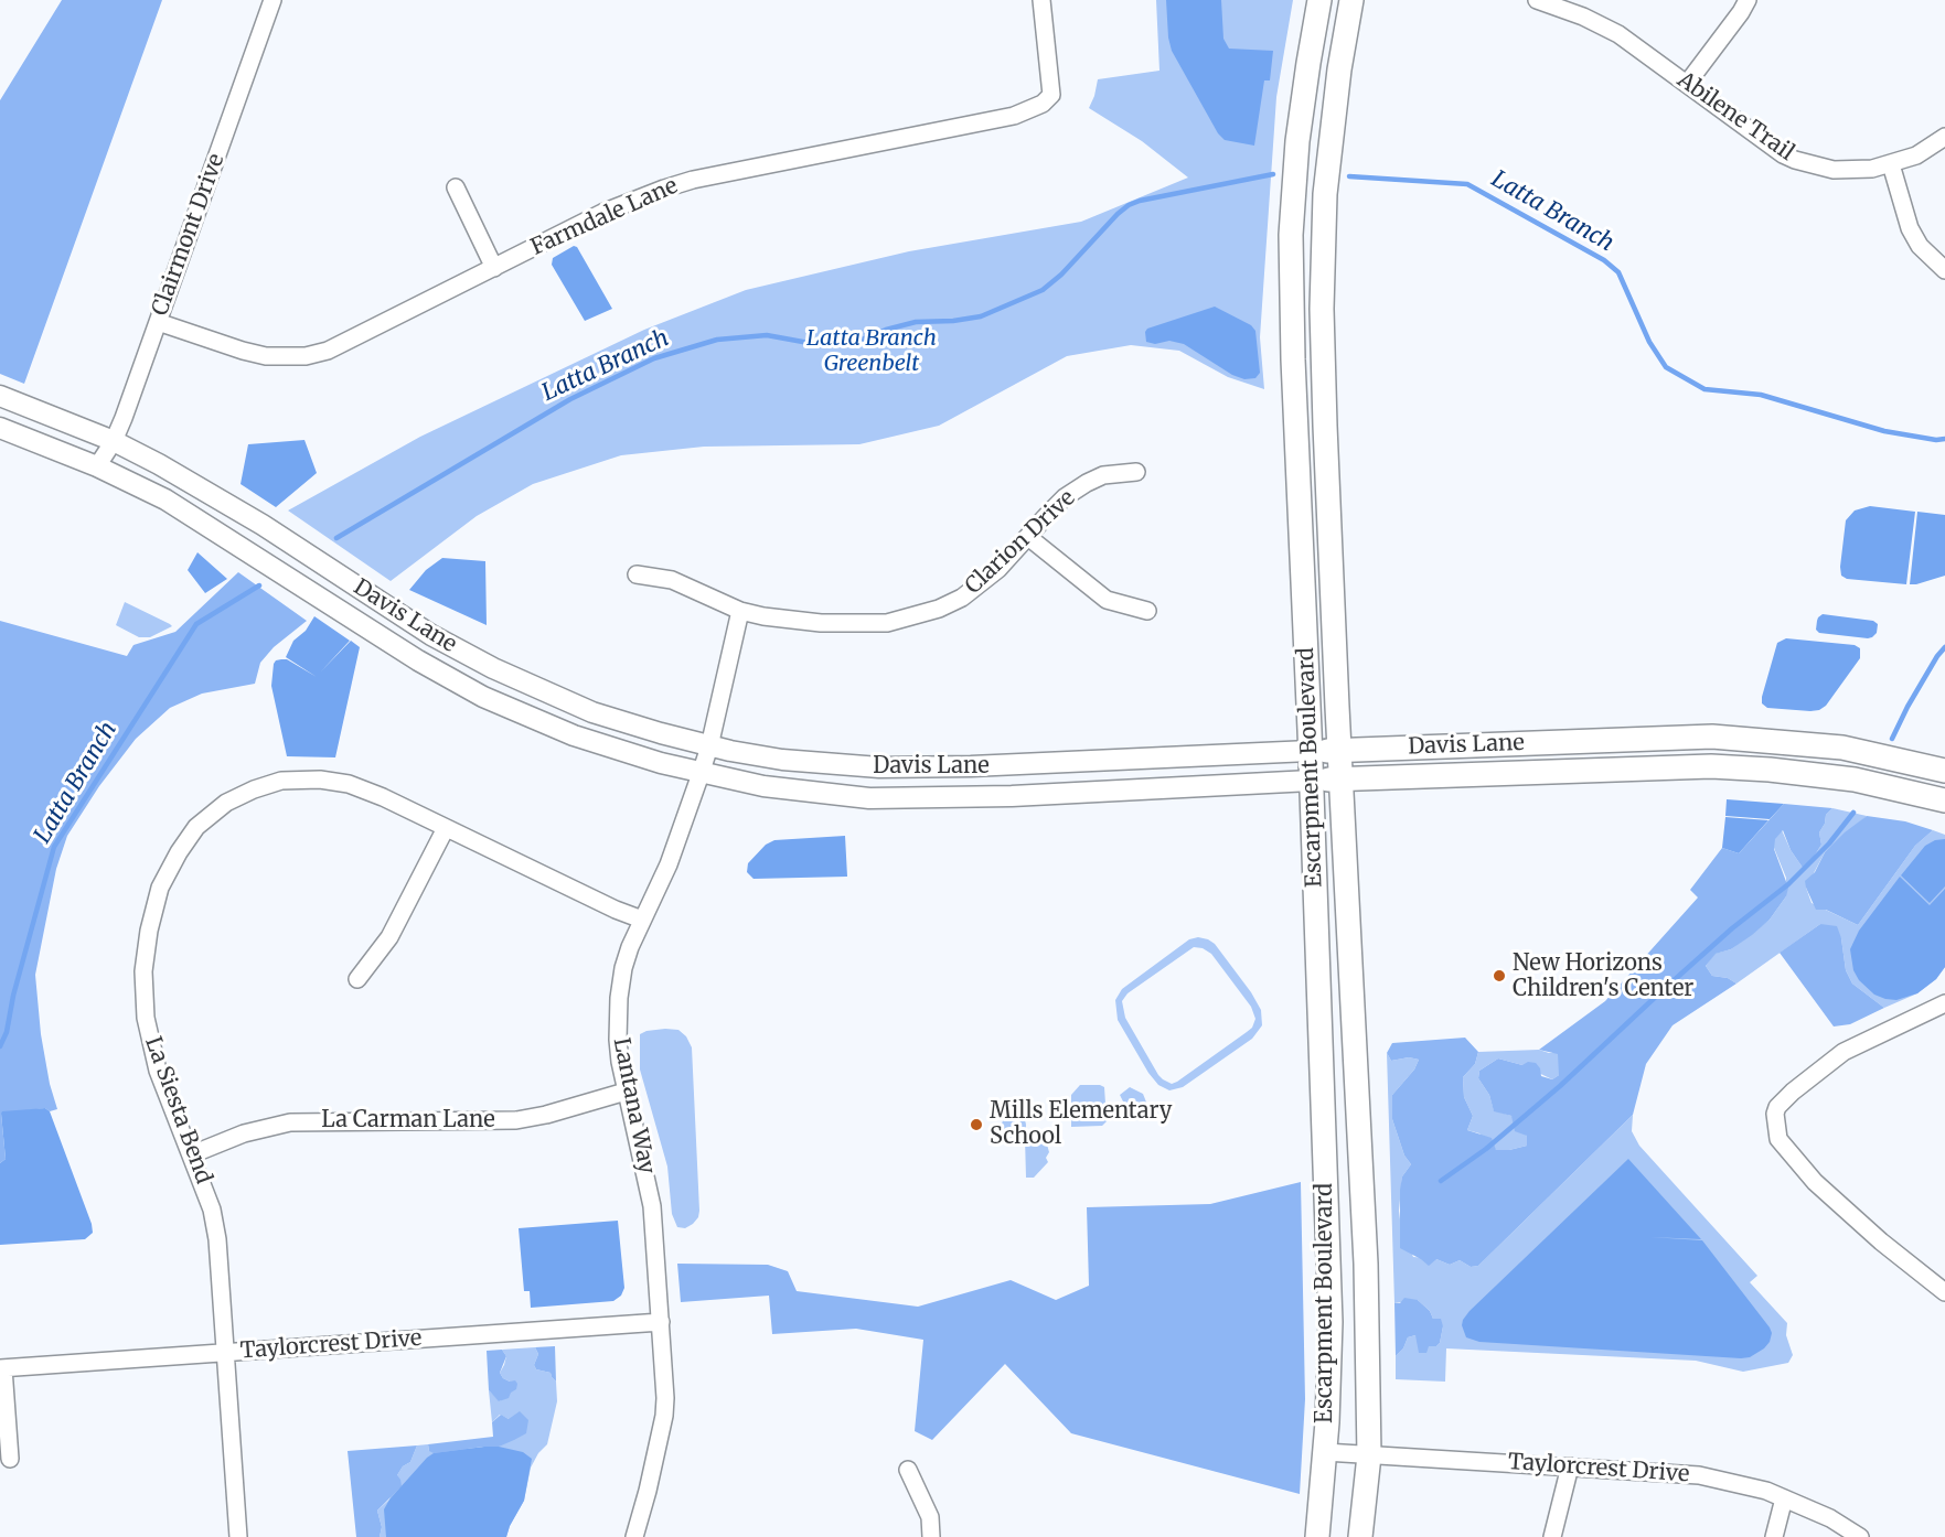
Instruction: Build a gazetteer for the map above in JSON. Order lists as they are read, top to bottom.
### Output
{
  "streets": {
    "main road": ["Davis Lane", "Escarpment Boulevard"],
    "street": [
      "Abilene Trail",
      "Farmdale Lane",
      "Clairmont Drive",
      "Clarion Drive",
      "Lantana Way",
      "La Siesta Bend",
      "La Carman Lane",
      "Taylorcrest Drive"
    ]
  },
  "crossings": [
    ["Farmdale Lane", "Clairmont Drive"],
    ["Clairmont Drive", "Davis Lane"],
    ["Clarion Drive", "Lantana Way"],
    ["Davis Lane", "Escarpment Boulevard"],
    ["Davis Lane", "Lantana Way"],
    ["Escarpment Boulevard", "Taylorcrest Drive"],
    ["Lantana Way", "La Siesta Bend"],
    ["Lantana Way", "La Carman Lane"],
    ["Lantana Way", "Taylorcrest Drive"],
    ["La Siesta Bend", "La Carman Lane"],
    ["La Siesta Bend", "Taylorcrest Drive"]
  ],
  "water": ["Latta Branch"],
  "parks": ["Latta Branch Greenbelt"],
  "places": ["New Horizons Children's Center", "Mills Elementary School"]
}
